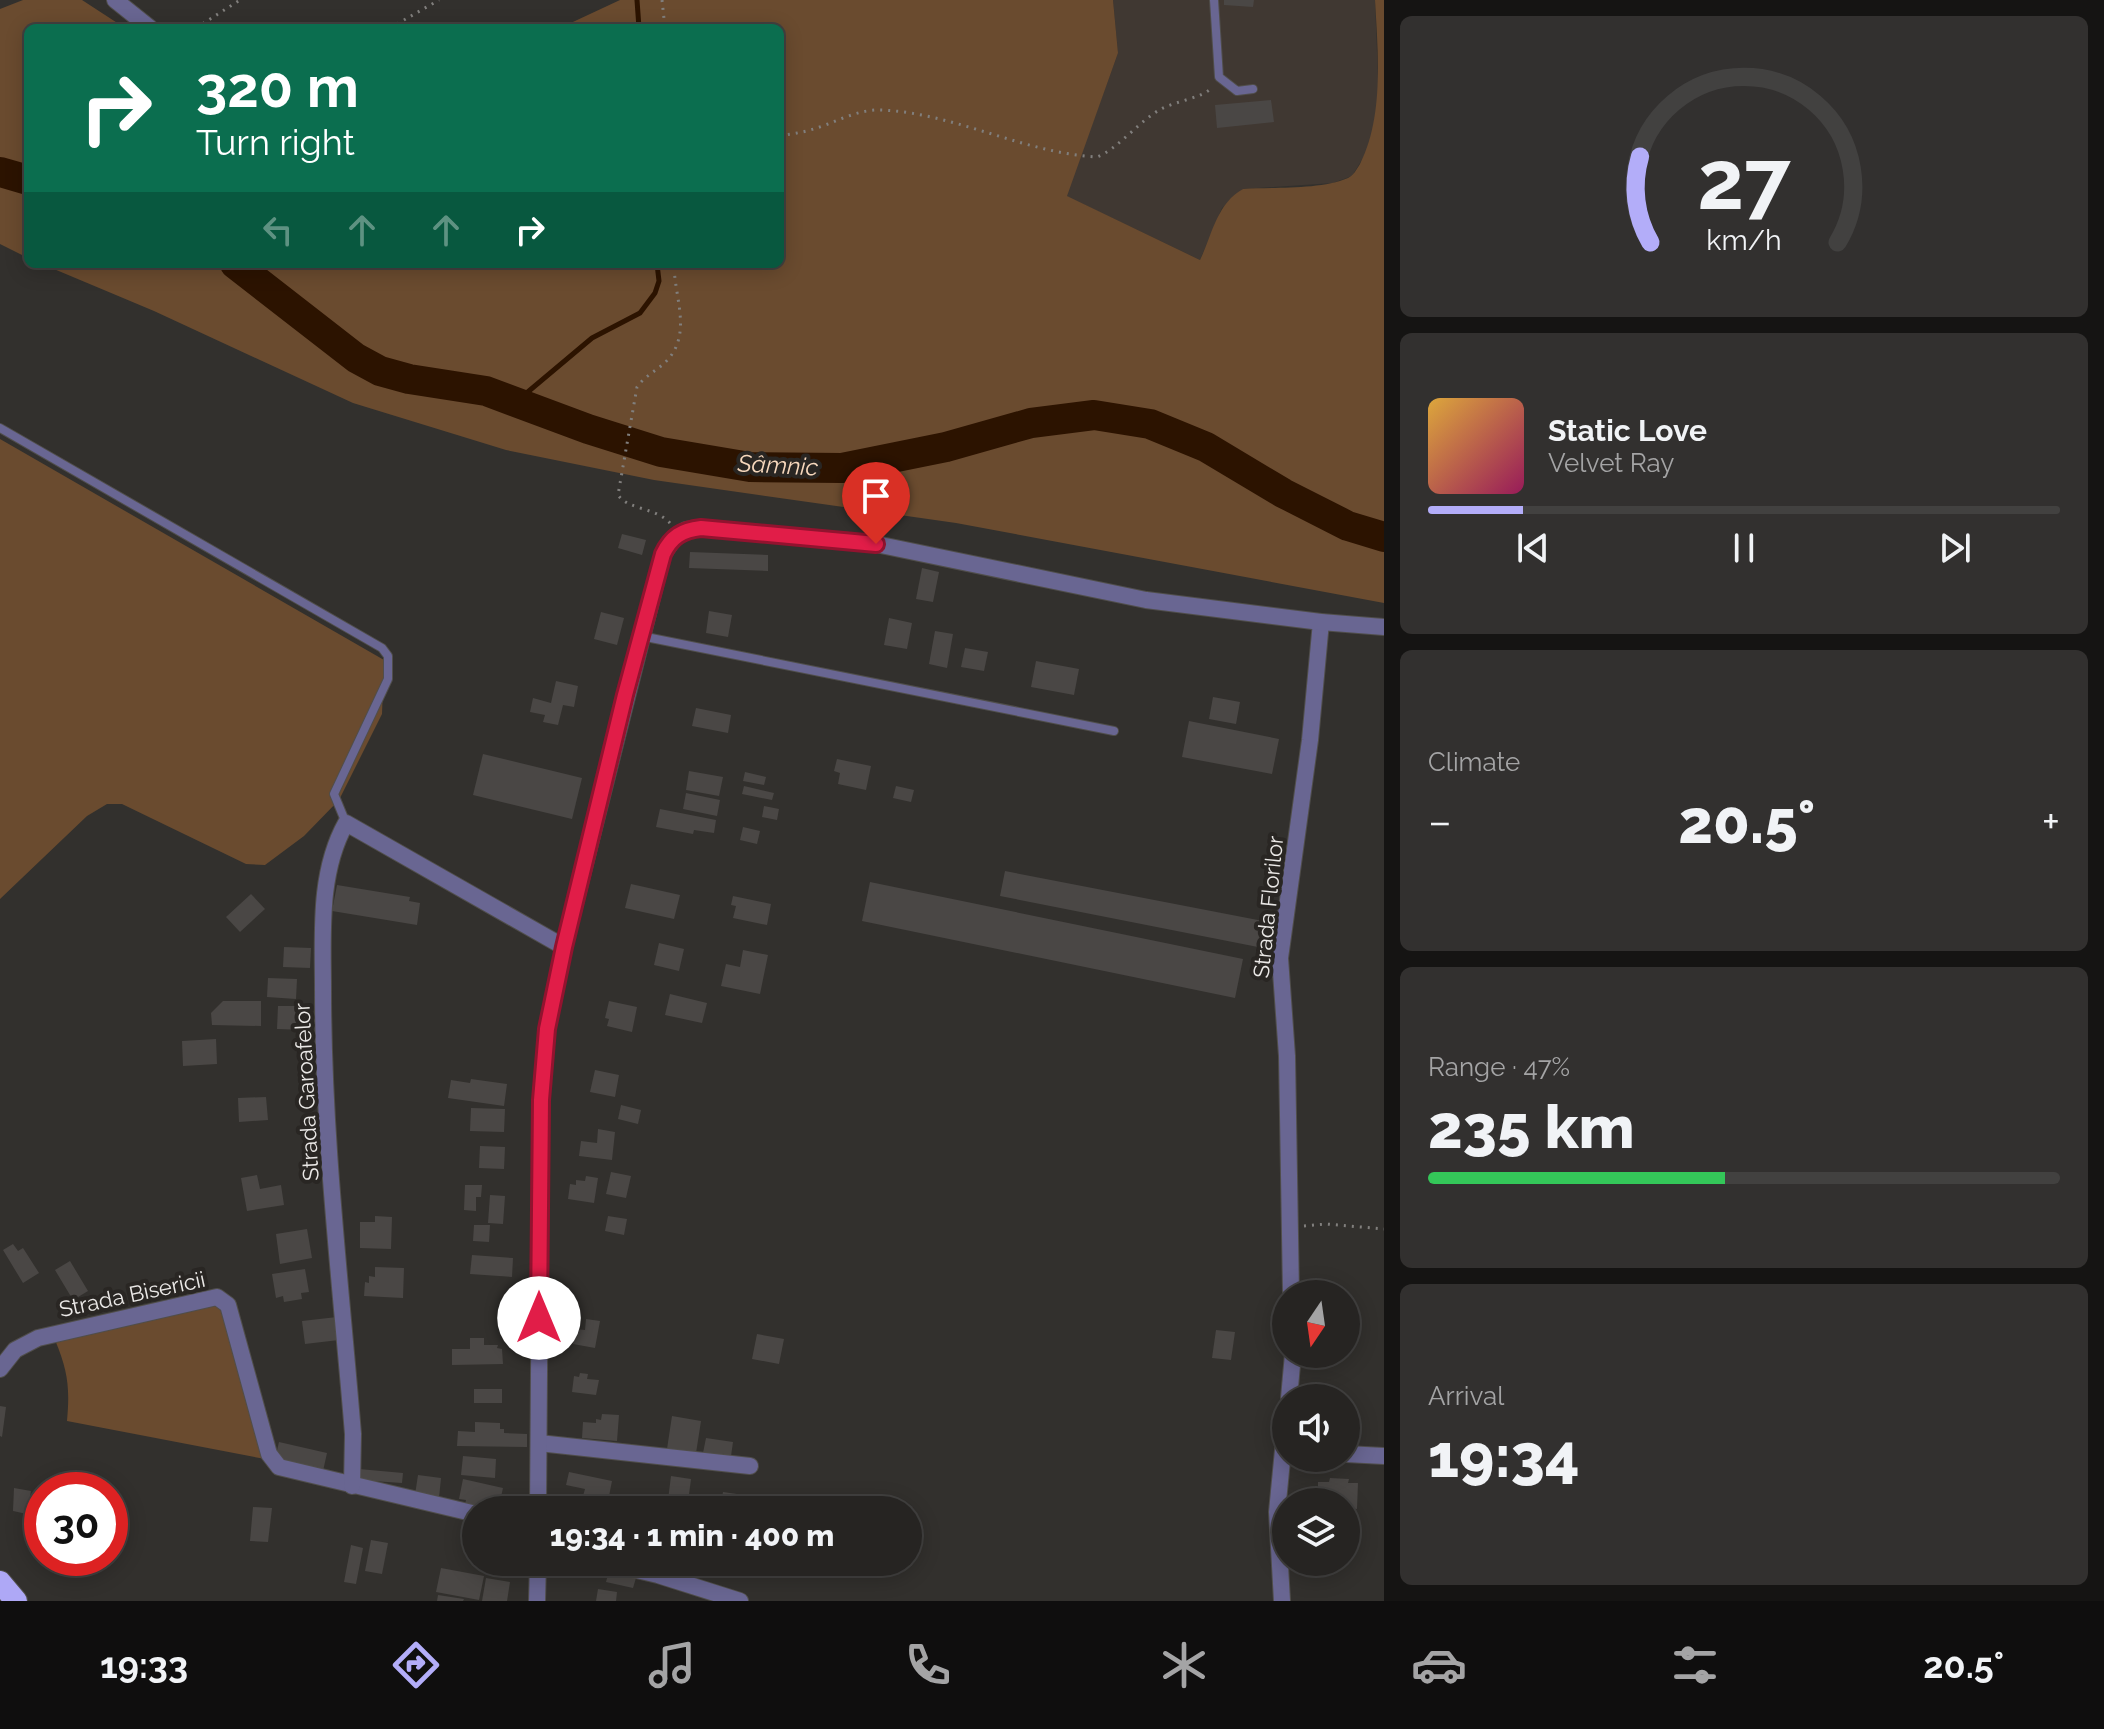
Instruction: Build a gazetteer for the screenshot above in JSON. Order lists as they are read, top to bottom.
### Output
{
  "streets": {
    "street": ["Strada Florilor", "Strada Garoafelor", "Strada Bisericii"]
  },
  "crossings": [
    ["Strada Garoafelor", "Strada Bisericii"]
  ],
  "water": ["Sâmnic"],
  "north": "bottom",
  "page": {
    "turn": ["320 m", "Turn right"],
    "song": ["Static Love", "Velvet Ray"],
    "tile": [
      "Climate",
      ["Range · 47%", "235 km"],
      ["Arrival", "19:34"]
    ],
    "heat": ["−", "20.5°", "+"],
    "limit": "30",
    "trip": "19:34 · 1 min · 400 m",
    "tabs": ["19:33", "20.5°"],
    "gauge": ["27", "km/h"]
  }
}
